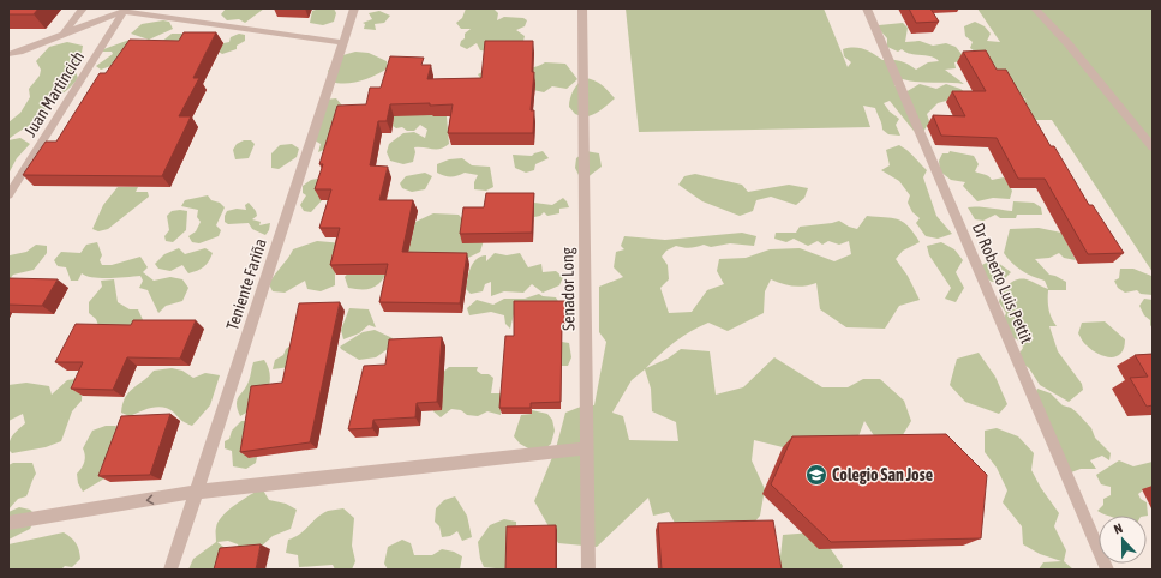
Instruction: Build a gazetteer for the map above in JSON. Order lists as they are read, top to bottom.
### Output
{
  "streets": {
    "street": [
      "Juan Martincich",
      "Dr Roberto Luis Pettit",
      "Teniente Fariña",
      "Senador Long"
    ]
  },
  "places": {
    "school or university": ["Colegio San Jose"]
  },
  "north": "top"
}
